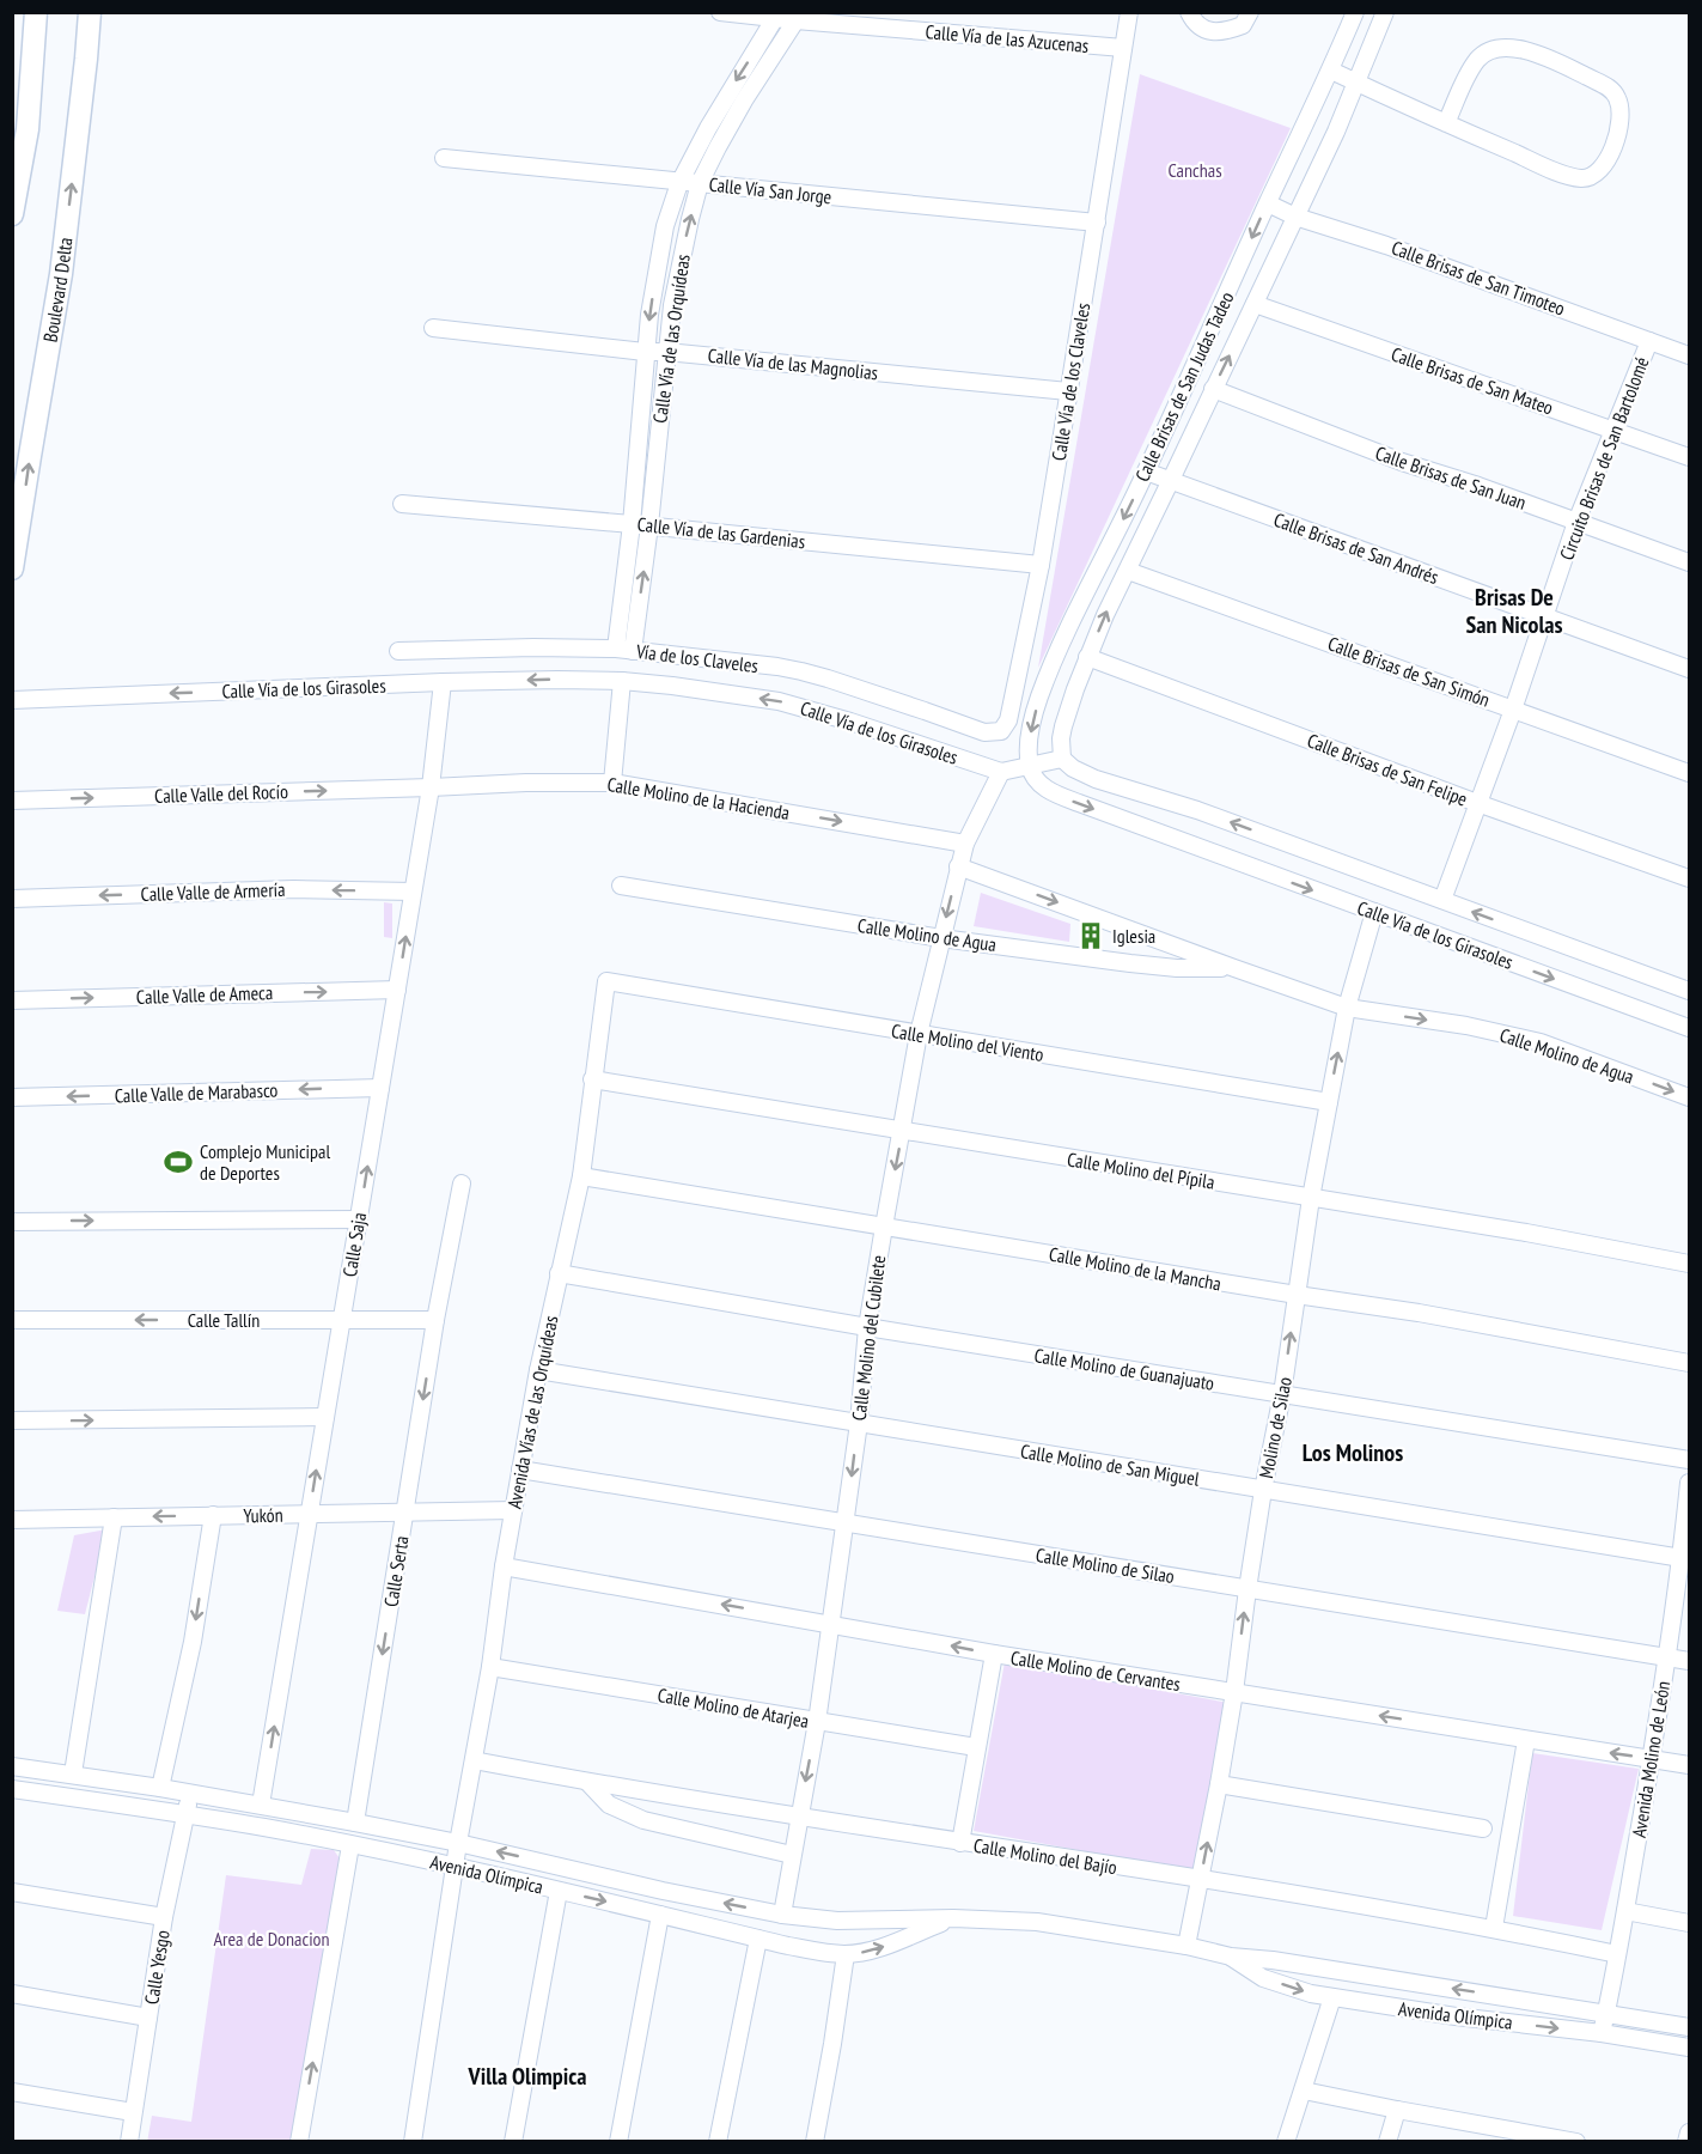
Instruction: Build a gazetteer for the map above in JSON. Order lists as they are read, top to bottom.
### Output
{
  "streets": {
    "main road": ["Boulevard Delta"],
    "street": [
      "Calle Vía de las Azucenas",
      "Calle Vía San Jorge",
      "Calle Brisas de San Timoteo",
      "Calle Vía de las Orquídeas",
      "Calle Vía de las Magnolias",
      "Calle Brisas de San Mateo",
      "Calle Vía de los Claveles",
      "Calle Brisas de San Judas Tadeo",
      "Circuito Brisas de San Bartolomé",
      "Calle Brisas de San Juan",
      "Calle Vía de las Gardenias",
      "Calle Brisas de San Andrés",
      "Vía de los Claveles",
      "Calle Brisas de San Simón",
      "Calle Vía de los Girasoles",
      "Calle Brisas de San Felipe",
      "Calle Valle del Rocío",
      "Calle Molino de la Hacienda",
      "Calle Valle de Armería",
      "Calle Molino de Agua",
      "Calle Valle de Ameca",
      "Calle Molino del Viento",
      "Calle Valle de Marabasco",
      "Calle Molino del Pípila",
      "Calle Saja",
      "Calle Molino de la Mancha",
      "Calle Tallín",
      "Calle Molino del Cubilete",
      "Calle Molino de Guanajuato",
      "Avenida Vías de las Orquídeas",
      "Molino de Silao",
      "Calle Molino de San Miguel",
      "Yukón",
      "Calle Molino de Silao",
      "Calle Serta",
      "Calle Molino de Cervantes",
      "Calle Molino de Atarjea",
      "Avenida Molino de León",
      "Calle Molino del Bajío",
      "Avenida Olímpica",
      "Calle Yesgo"
    ]
  },
  "crossings": [
    ["Calle Vía de las Azucenas", "Calle Vía de las Orquídeas"],
    ["Calle Vía de las Azucenas", "Calle Vía de los Claveles"],
    ["Calle Vía San Jorge", "Calle Vía de las Orquídeas"],
    ["Calle Vía San Jorge", "Calle Vía de los Claveles"],
    ["Calle Brisas de San Timoteo", "Calle Brisas de San Judas Tadeo"],
    ["Calle Brisas de San Timoteo", "Circuito Brisas de San Bartolomé"],
    ["Calle Vía de las Orquídeas", "Calle Vía de las Magnolias"],
    ["Calle Vía de las Orquídeas", "Calle Vía de las Gardenias"],
    ["Calle Vía de las Orquídeas", "Vía de los Claveles"],
    ["Calle Vía de las Magnolias", "Calle Vía de los Claveles"],
    ["Calle Brisas de San Mateo", "Calle Brisas de San Judas Tadeo"],
    ["Calle Brisas de San Mateo", "Circuito Brisas de San Bartolomé"],
    ["Calle Vía de los Claveles", "Calle Vía de las Gardenias"],
    ["Calle Vía de los Claveles", "Vía de los Claveles"],
    ["Calle Brisas de San Judas Tadeo", "Calle Brisas de San Juan"],
    ["Calle Brisas de San Judas Tadeo", "Calle Brisas de San Andrés"],
    ["Calle Brisas de San Judas Tadeo", "Calle Brisas de San Simón"],
    ["Calle Brisas de San Judas Tadeo", "Calle Vía de los Girasoles"],
    ["Calle Brisas de San Judas Tadeo", "Calle Brisas de San Felipe"],
    ["Circuito Brisas de San Bartolomé", "Calle Brisas de San Juan"],
    ["Circuito Brisas de San Bartolomé", "Calle Brisas de San Andrés"],
    ["Circuito Brisas de San Bartolomé", "Calle Brisas de San Simón"],
    ["Circuito Brisas de San Bartolomé", "Calle Vía de los Girasoles"],
    ["Circuito Brisas de San Bartolomé", "Calle Brisas de San Felipe"],
    ["Calle Vía de los Girasoles", "Calle Saja"],
    ["Calle Vía de los Girasoles", "Calle Molino del Cubilete"],
    ["Calle Vía de los Girasoles", "Molino de Silao"],
    ["Calle Valle del Rocío", "Calle Molino de la Hacienda"],
    ["Calle Valle del Rocío", "Calle Saja"],
    ["Calle Molino de la Hacienda", "Calle Saja"],
    ["Calle Molino de la Hacienda", "Calle Molino del Cubilete"],
    ["Calle Valle de Armería", "Calle Saja"],
    ["Calle Molino de Agua", "Calle Molino del Cubilete"],
    ["Calle Molino de Agua", "Molino de Silao"],
    ["Calle Valle de Ameca", "Calle Saja"],
    ["Calle Molino del Viento", "Calle Molino del Cubilete"],
    ["Calle Molino del Viento", "Avenida Vías de las Orquídeas"],
    ["Calle Molino del Viento", "Molino de Silao"],
    ["Calle Valle de Marabasco", "Calle Saja"],
    ["Calle Molino del Pípila", "Calle Molino del Cubilete"],
    ["Calle Molino del Pípila", "Avenida Vías de las Orquídeas"],
    ["Calle Molino del Pípila", "Molino de Silao"],
    ["Calle Saja", "Calle Tallín"],
    ["Calle Saja", "Yukón"],
    ["Calle Saja", "Avenida Olímpica"],
    ["Calle Molino de la Mancha", "Calle Molino del Cubilete"],
    ["Calle Molino de la Mancha", "Avenida Vías de las Orquídeas"],
    ["Calle Molino de la Mancha", "Molino de Silao"],
    ["Calle Tallín", "Calle Serta"],
    ["Calle Molino del Cubilete", "Calle Molino de Guanajuato"],
    ["Calle Molino del Cubilete", "Calle Molino de San Miguel"],
    ["Calle Molino del Cubilete", "Calle Molino de Silao"],
    ["Calle Molino del Cubilete", "Calle Molino de Cervantes"],
    ["Calle Molino del Cubilete", "Calle Molino de Atarjea"],
    ["Calle Molino del Cubilete", "Calle Molino del Bajío"],
    ["Calle Molino del Cubilete", "Avenida Olímpica"],
    ["Calle Molino de Guanajuato", "Avenida Vías de las Orquídeas"],
    ["Calle Molino de Guanajuato", "Molino de Silao"],
    ["Avenida Vías de las Orquídeas", "Calle Molino de San Miguel"],
    ["Avenida Vías de las Orquídeas", "Yukón"],
    ["Avenida Vías de las Orquídeas", "Calle Molino de Silao"],
    ["Avenida Vías de las Orquídeas", "Calle Molino de Cervantes"],
    ["Avenida Vías de las Orquídeas", "Calle Molino de Atarjea"],
    ["Avenida Vías de las Orquídeas", "Calle Molino del Bajío"],
    ["Avenida Vías de las Orquídeas", "Avenida Olímpica"],
    ["Molino de Silao", "Calle Molino de San Miguel"],
    ["Molino de Silao", "Calle Molino de Silao"],
    ["Molino de Silao", "Calle Molino de Cervantes"],
    ["Molino de Silao", "Calle Molino del Bajío"],
    ["Molino de Silao", "Avenida Olímpica"],
    ["Calle Molino de San Miguel", "Avenida Molino de León"],
    ["Yukón", "Calle Serta"],
    ["Calle Molino de Silao", "Avenida Molino de León"],
    ["Calle Serta", "Avenida Olímpica"],
    ["Calle Molino de Cervantes", "Avenida Molino de León"],
    ["Avenida Molino de León", "Calle Molino del Bajío"],
    ["Avenida Molino de León", "Avenida Olímpica"],
    ["Avenida Olímpica", "Calle Yesgo"]
  ],
  "one_way": [
    "Calle Valle del Rocío",
    "Calle Molino de la Hacienda",
    "Calle Valle de Armería",
    "Calle Valle de Ameca",
    "Molino de Silao",
    "Calle Serta",
    "Calle Molino de Cervantes"
  ],
  "districts": ["Brisas De San Nicolas", "Los Molinos", "Villa Olimpica"],
  "parks": ["Canchas", "Area de Donacion"],
  "places": {
    "building": ["Iglesia"],
    "sports": ["Complejo Municipal de Deportes"]
  }
}
